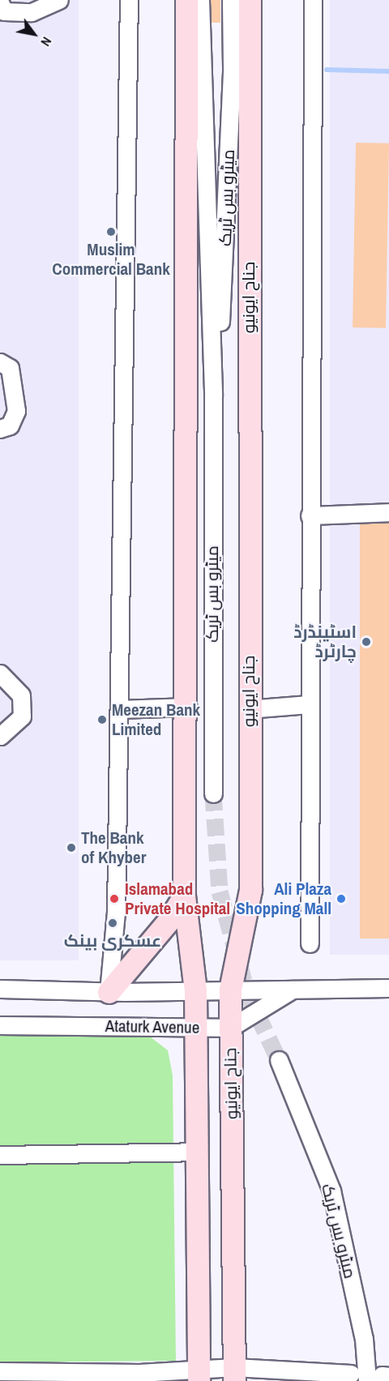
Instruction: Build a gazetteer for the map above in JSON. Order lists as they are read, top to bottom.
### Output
{
  "streets": {
    "main road": ["جناح ایونیو"],
    "street": ["میٹرو بس ٹریک", "Ataturk Avenue"]
  },
  "crossings": [
    ["جناح ایونیو", "Ataturk Avenue"]
  ],
  "places": [
    "Muslim Commercial Bank",
    "اسٹینڈرڈ چارٹرڈ",
    "Meezan Bank Limited",
    "The Bank of Khyber",
    "Islamabad Private Hospital",
    "Ali Plaza Shopping Mall",
    "عسکری بینک"
  ],
  "north": "bottom right"
}
